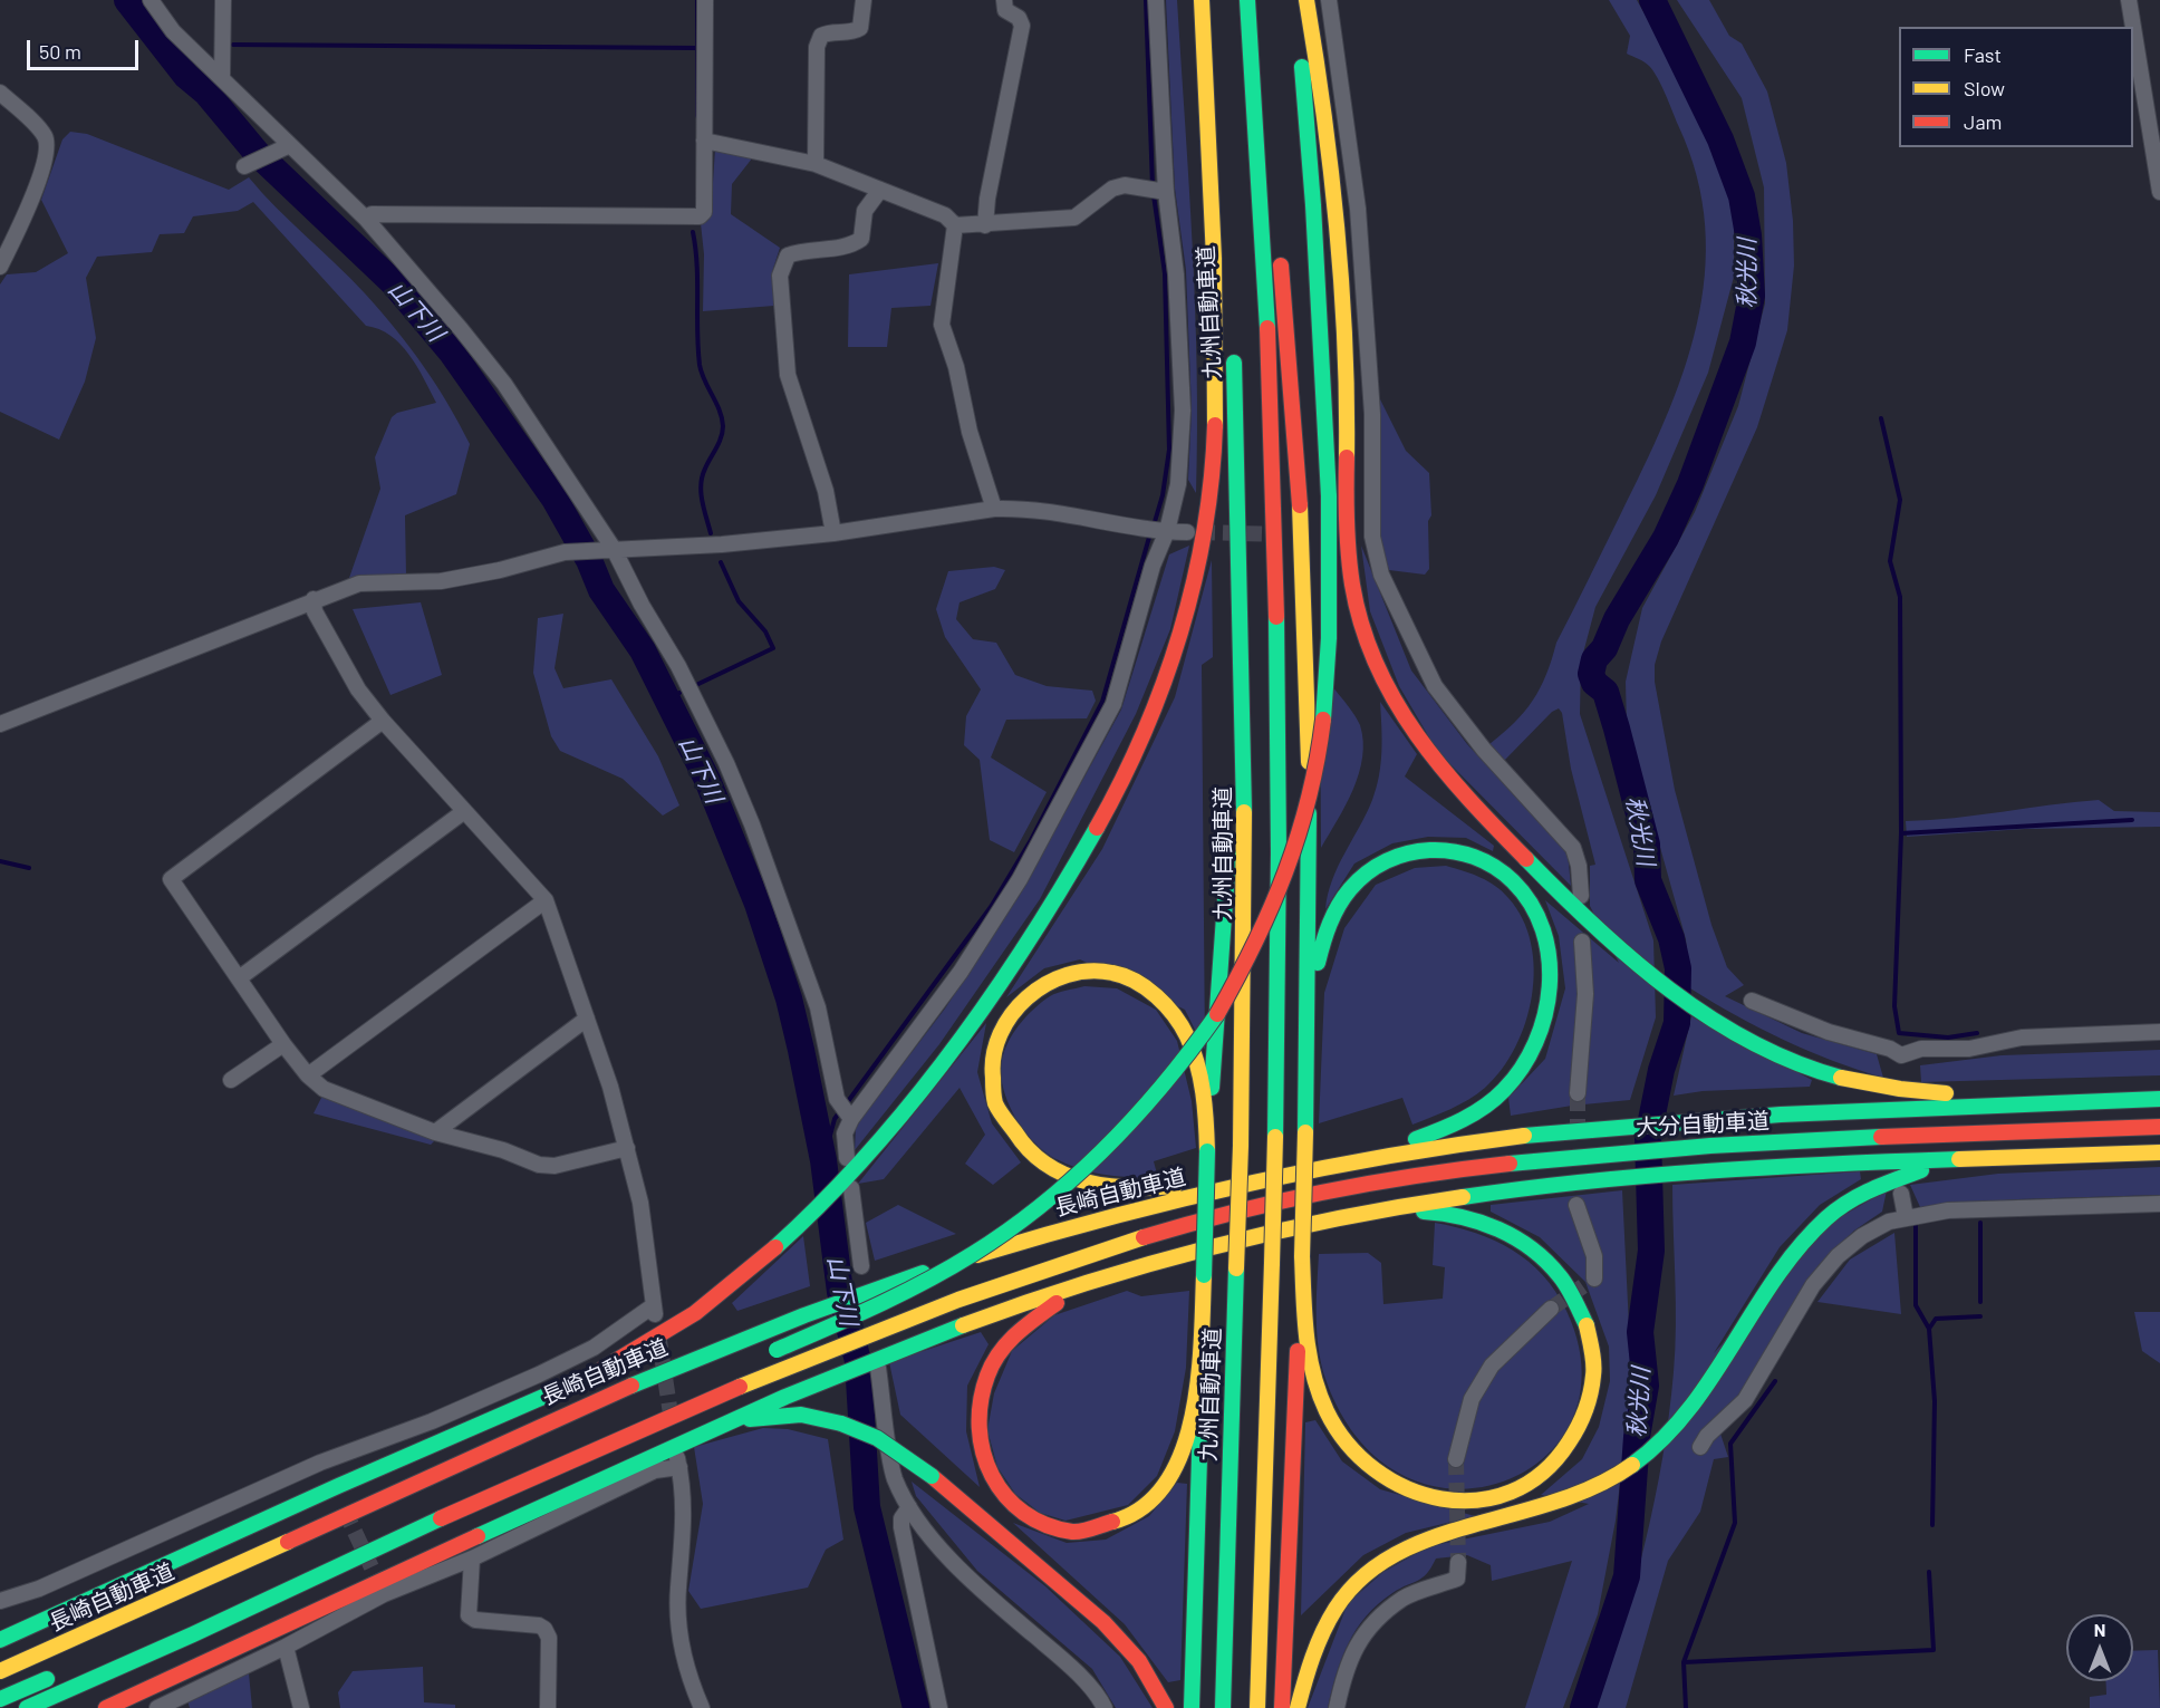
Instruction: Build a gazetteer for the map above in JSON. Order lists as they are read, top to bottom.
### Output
{
  "streets": {
    "highway": ["九州自動車道", "大分自動車道", "長崎自動車道"]
  },
  "crossings": [
    ["大分自動車道", "長崎自動車道"]
  ],
  "water": ["秋光川", "山下川"],
  "legend": ["Fast", "Slow", "Jam"],
  "scale_bar": "50 m",
  "north": "top"
}
